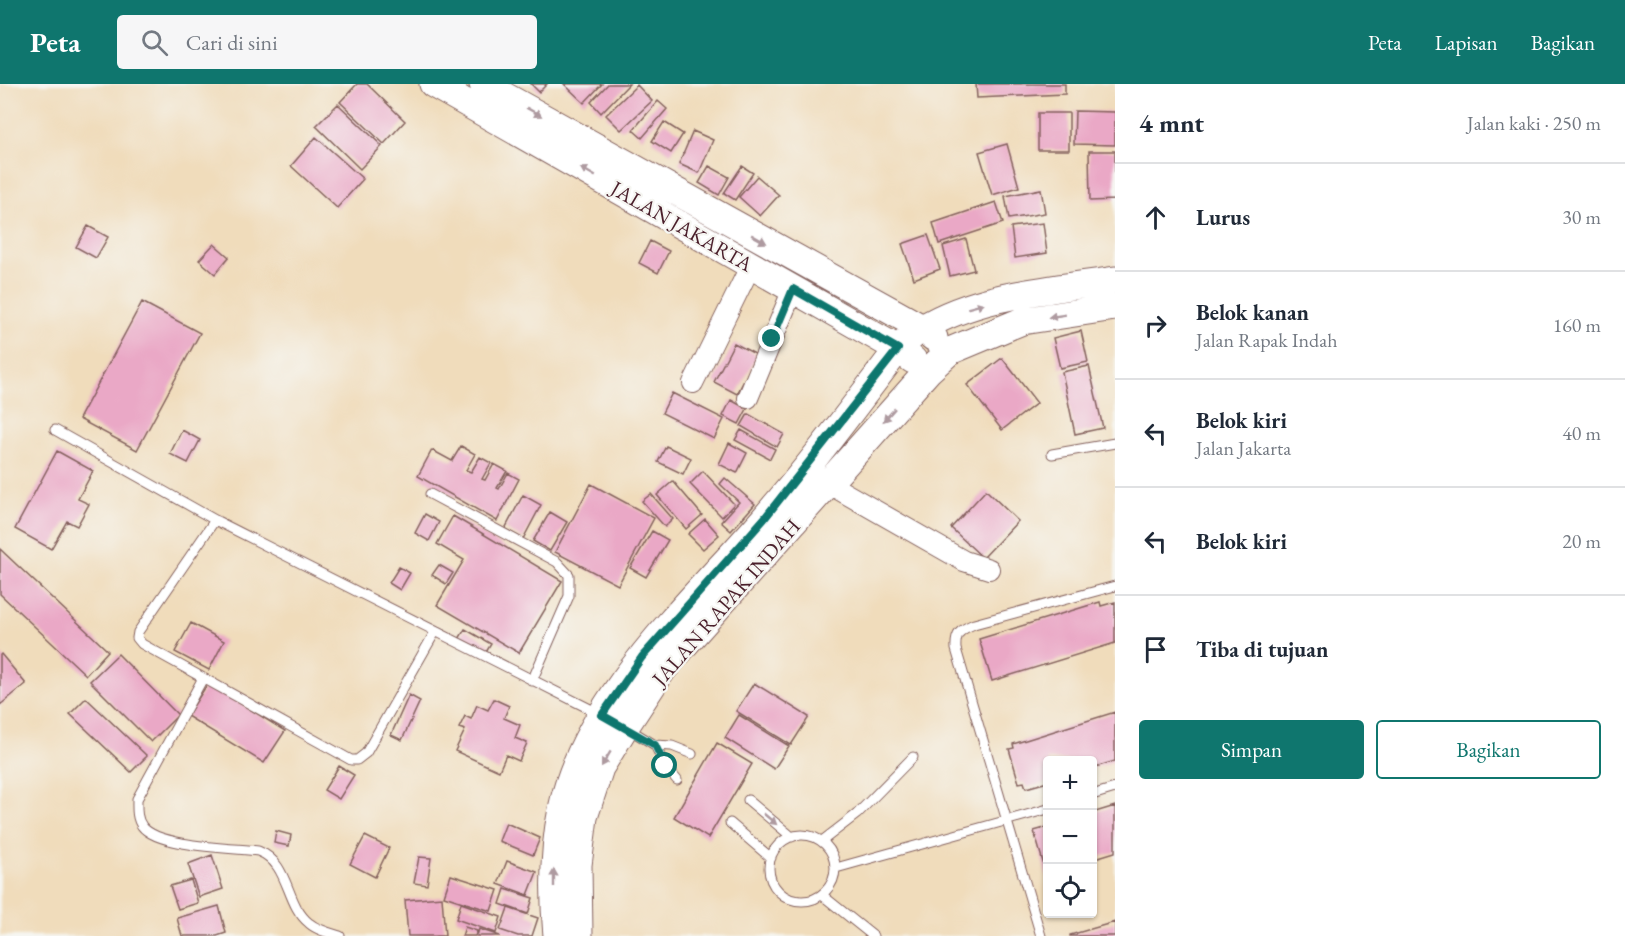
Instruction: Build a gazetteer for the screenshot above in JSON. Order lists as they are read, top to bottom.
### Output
{
  "streets": {
    "main road": ["JALAN JAKARTA", "JALAN RAPAK INDAH"]
  },
  "crossings": [
    ["JALAN JAKARTA", "JALAN RAPAK INDAH"]
  ],
  "page": {
    "header": "Peta",
    "search": "Cari di sini",
    "nav": ["Peta", "Lapisan", "Bagikan"],
    "heading": ["4 mnt", "Jalan kaki · 250 m"],
    "list": [
      ["Lurus", "30 m"],
      ["Belok kanan", "Jalan Rapak Indah", "160 m"],
      ["Belok kiri", "Jalan Jakarta", "40 m"],
      ["Belok kiri", "20 m"],
      "Tiba di tujuan"
    ],
    "buttons": ["Simpan", "Bagikan"],
    "map_buttons": ["+", "−"]
  }
}
